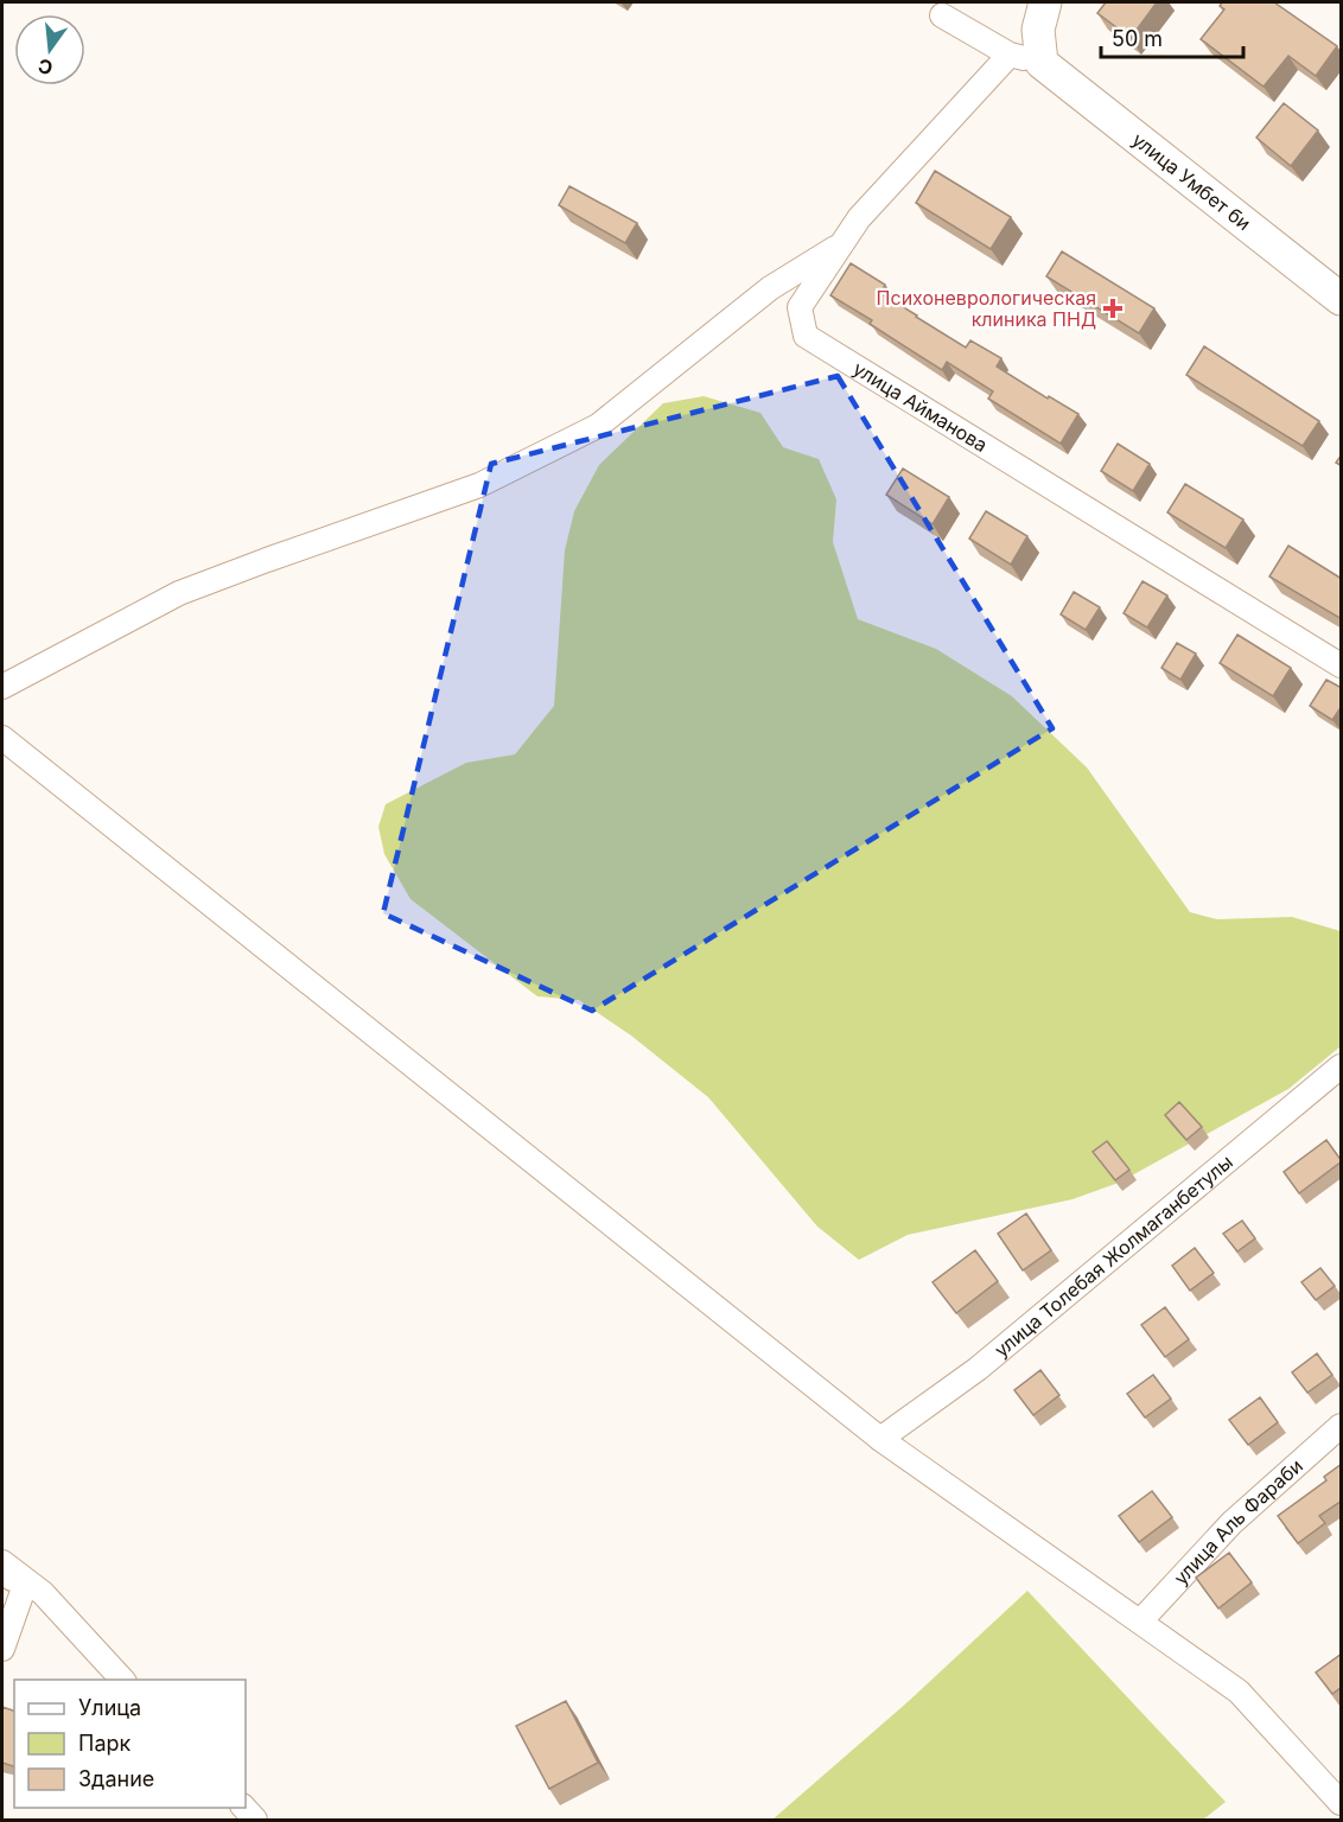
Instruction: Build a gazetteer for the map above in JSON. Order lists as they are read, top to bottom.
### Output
{
  "streets": {
    "street": [
      "улица Умбет би",
      "улица Айманова",
      "улица Толебая Жолмаганбетулы",
      "улица Аль Фараби"
    ]
  },
  "places": {
    "health": ["Психоневрологическая клиника ПНД"]
  },
  "legend": ["Улица", "Парк", "Здание"],
  "scale_bar": "50 m",
  "north": "bottom"
}
